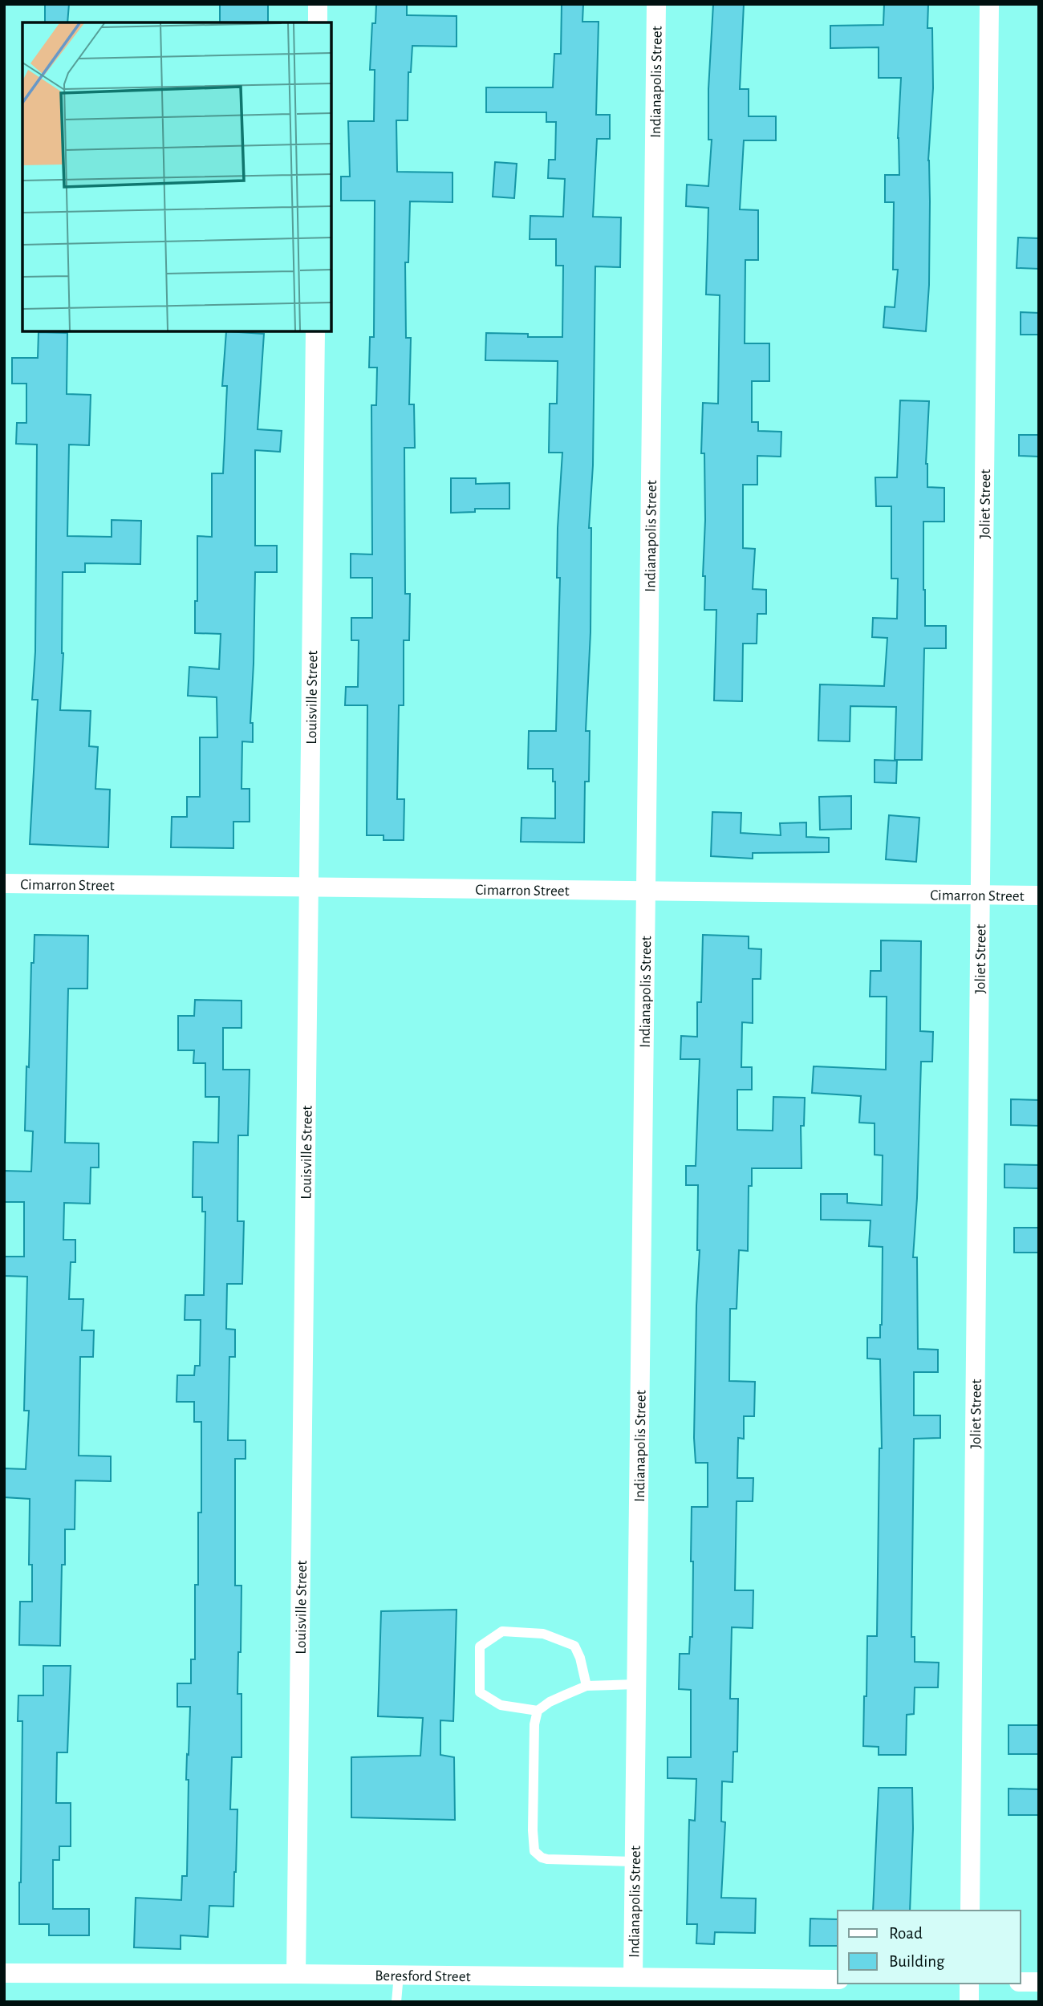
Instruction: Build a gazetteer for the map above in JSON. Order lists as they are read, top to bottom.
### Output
{
  "streets": {
    "street": [
      "Indianapolis Street",
      "Joliet Street",
      "Louisville Street",
      "Cimarron Street",
      "Beresford Street"
    ]
  },
  "crossings": [
    ["Indianapolis Street", "Cimarron Street"],
    ["Indianapolis Street", "Beresford Street"],
    ["Joliet Street", "Cimarron Street"],
    ["Louisville Street", "Cimarron Street"],
    ["Louisville Street", "Beresford Street"]
  ],
  "legend": ["Road", "Building"]
}
